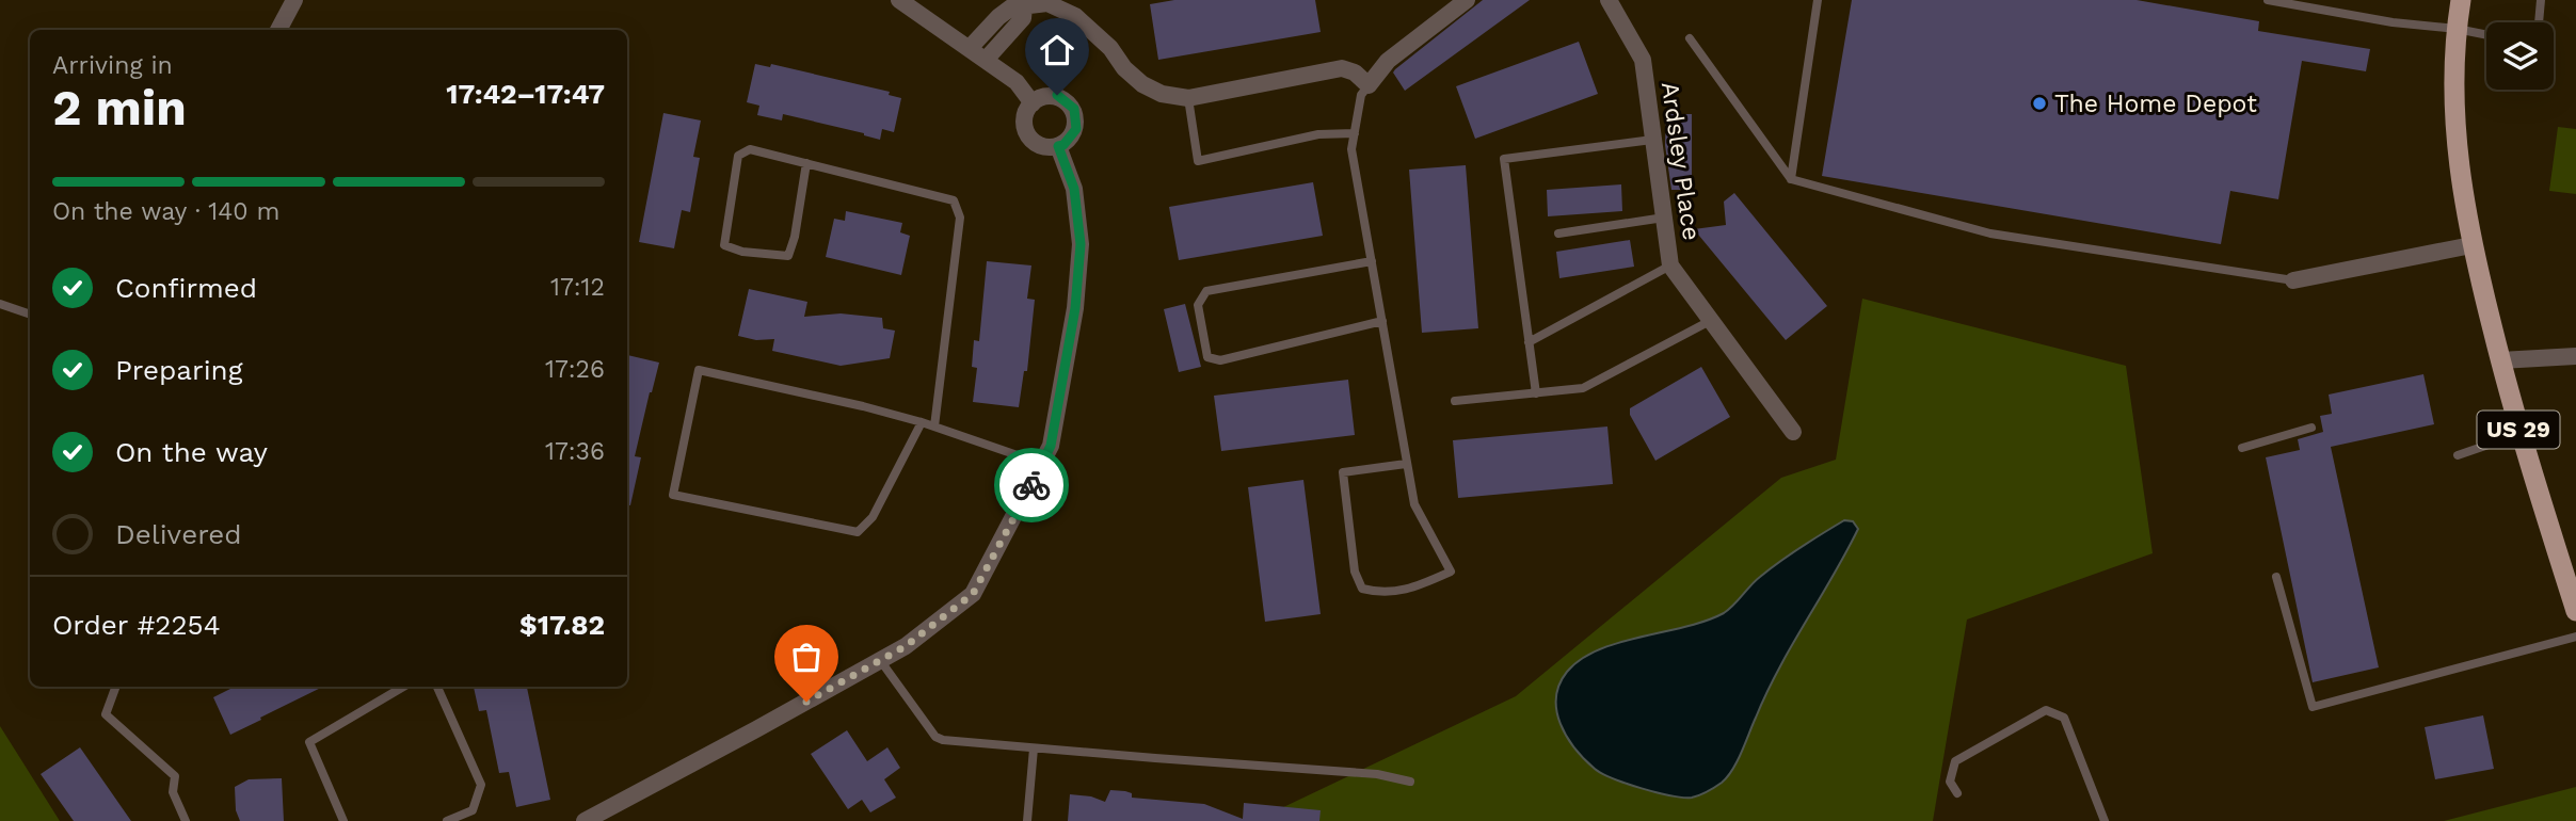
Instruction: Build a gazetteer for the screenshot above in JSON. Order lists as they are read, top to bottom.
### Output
{
  "streets": {
    "main road": ["US 29"],
    "street": ["Ardsley Place"]
  },
  "places": ["The Home Depot"],
  "page": {
    "heading": ["2 min", "Arriving in", "17:42–17:47"],
    "panel": ["Order #2254", "$17.82"],
    "bar": "On the way · 140 m",
    "list": [
      ["Confirmed", "17:12"],
      ["Preparing", "17:26"],
      ["On the way", "17:36"],
      "Delivered"
    ]
  }
}
